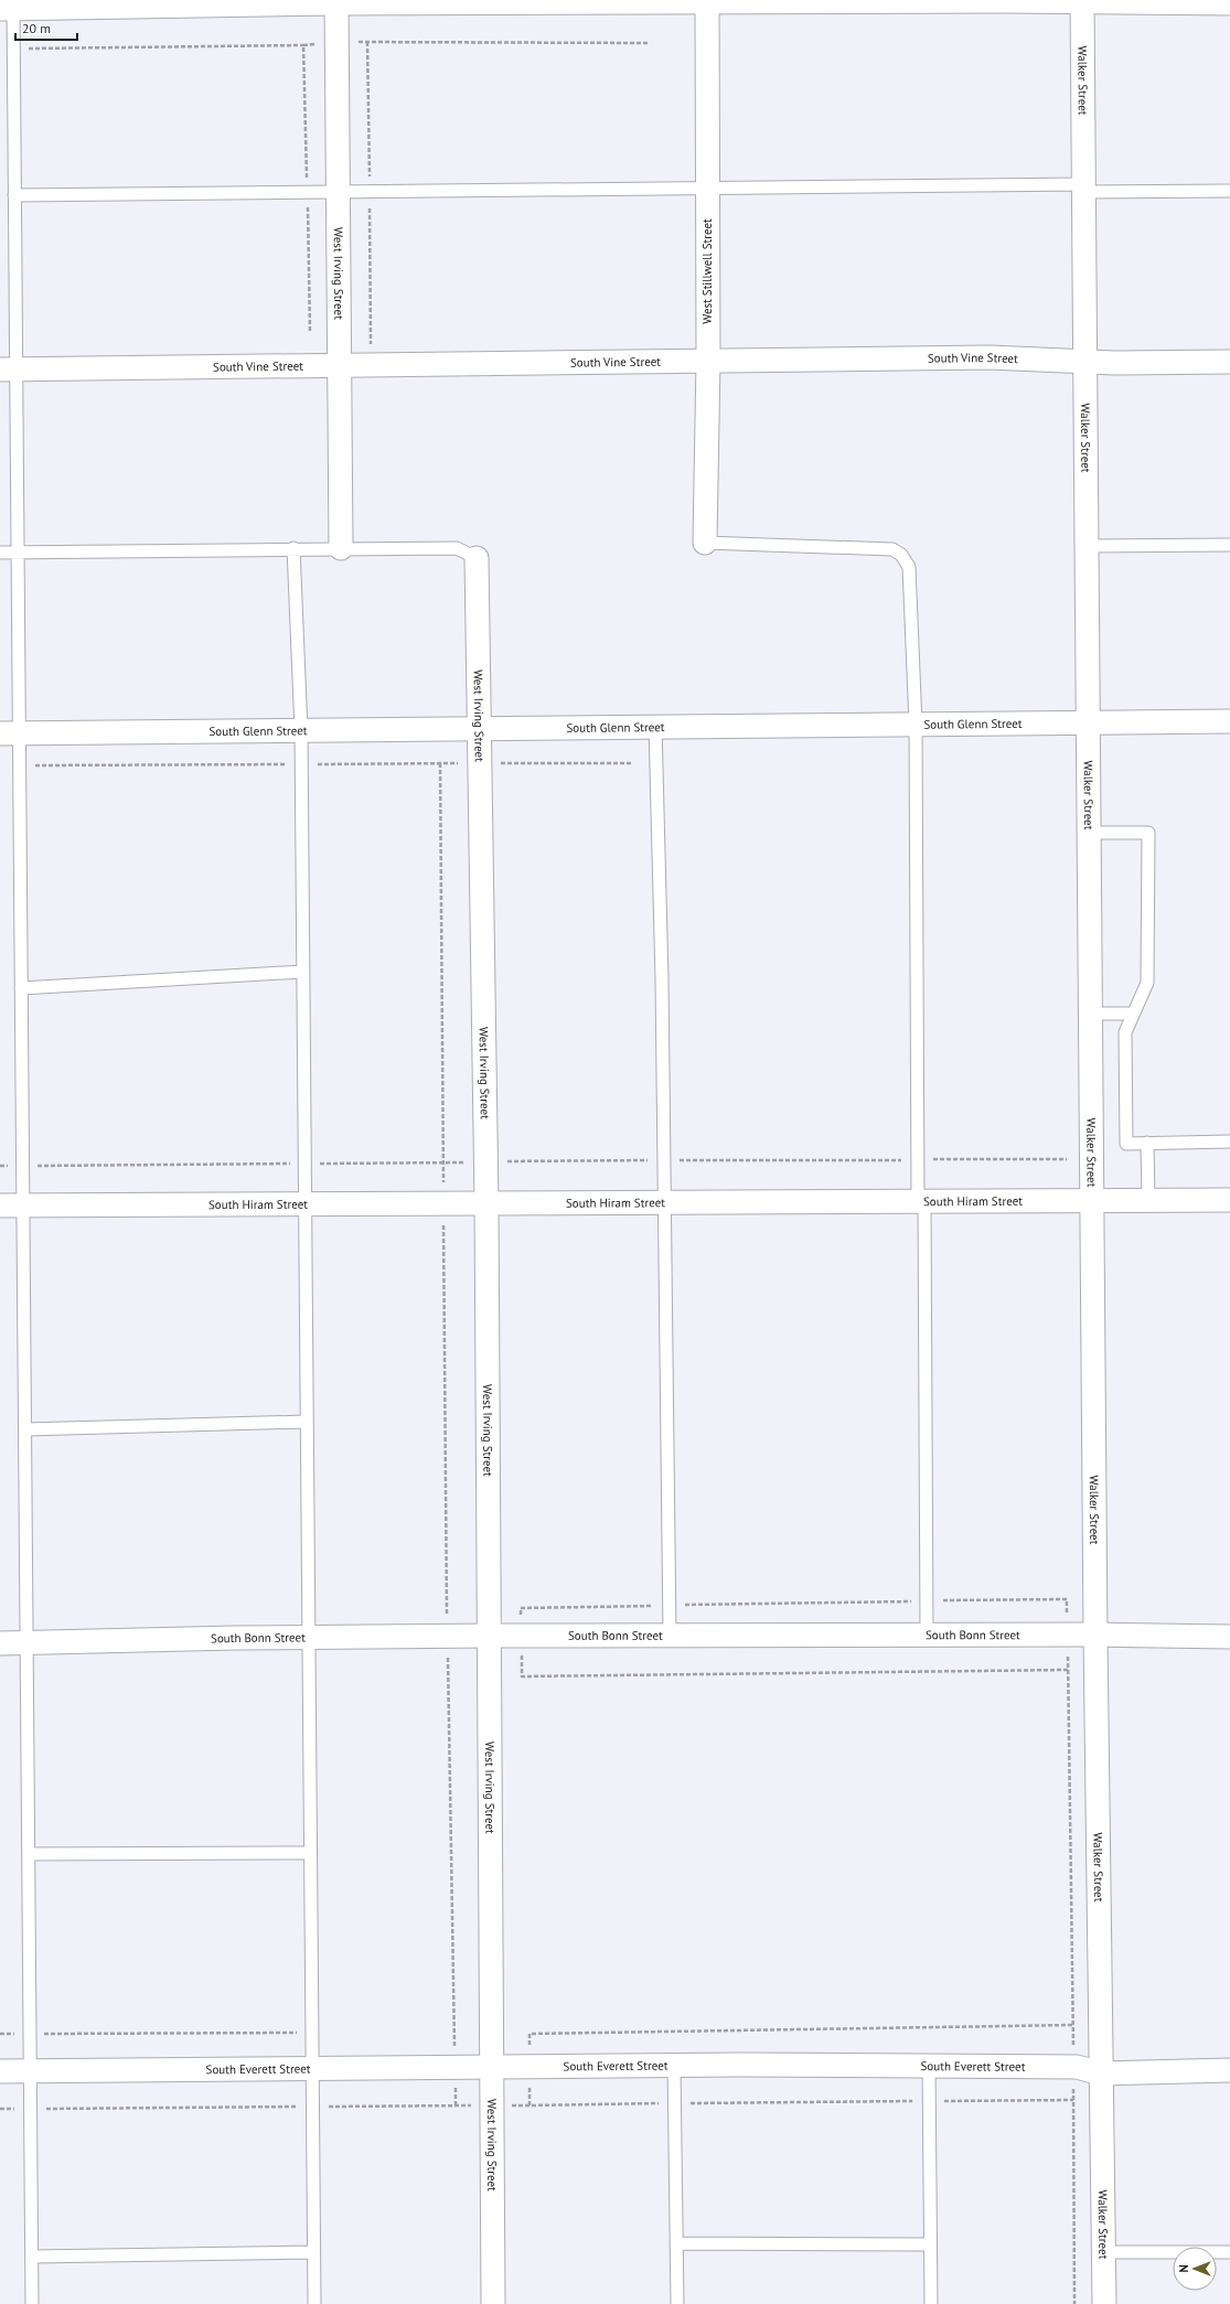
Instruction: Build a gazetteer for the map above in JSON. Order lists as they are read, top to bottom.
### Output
{
  "streets": {
    "street": [
      "Walker Street",
      "West Stillwell Street",
      "West Irving Street",
      "South Vine Street",
      "South Glenn Street",
      "South Hiram Street",
      "South Bonn Street",
      "South Everett Street"
    ]
  },
  "crossings": [
    ["Walker Street", "South Vine Street"],
    ["Walker Street", "South Glenn Street"],
    ["Walker Street", "South Hiram Street"],
    ["Walker Street", "South Bonn Street"],
    ["Walker Street", "South Everett Street"],
    ["West Stillwell Street", "South Vine Street"],
    ["West Irving Street", "South Vine Street"],
    ["West Irving Street", "South Glenn Street"],
    ["West Irving Street", "South Hiram Street"],
    ["West Irving Street", "South Bonn Street"],
    ["West Irving Street", "South Everett Street"]
  ],
  "scale_bar": "20 m",
  "north": "left"
}
